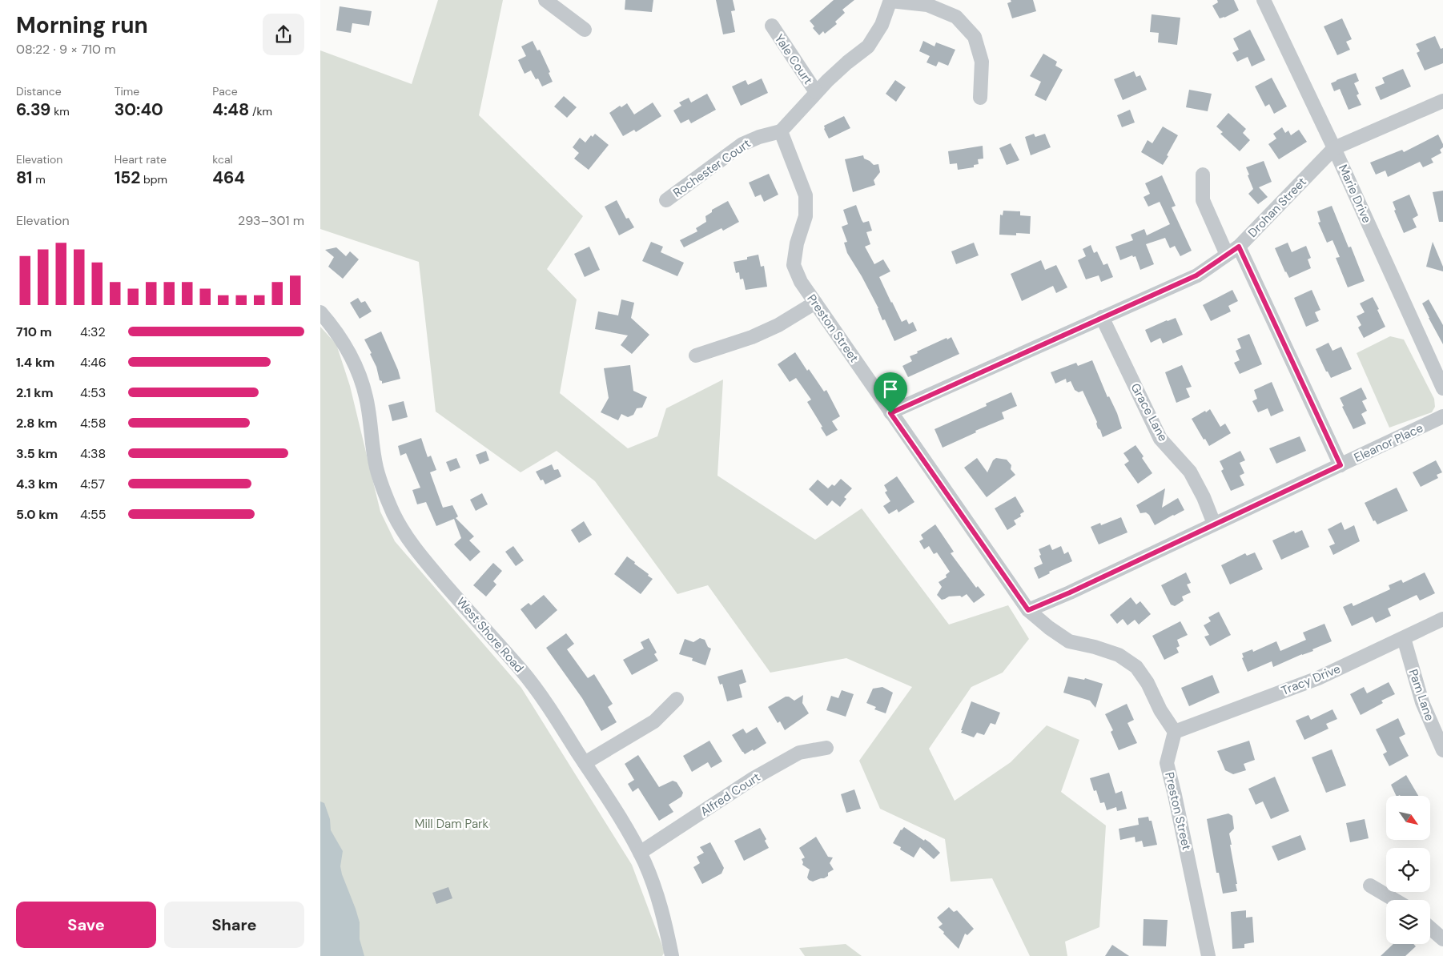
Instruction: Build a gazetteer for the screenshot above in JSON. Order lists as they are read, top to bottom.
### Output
{
  "streets": {
    "street": [
      "Yale Court",
      "Rochester Court",
      "Marie Drive",
      "Drohan Street",
      "Preston Street",
      "Grace Lane",
      "Eleanor Place",
      "West Shore Road",
      "Tracy Drive",
      "Pam Lane",
      "Alfred Court"
    ]
  },
  "crossings": [
    ["Rochester Court", "Preston Street"],
    ["Marie Drive", "Drohan Street"],
    ["Drohan Street", "Preston Street"],
    ["Drohan Street", "Grace Lane"],
    ["Preston Street", "Eleanor Place"],
    ["Preston Street", "Tracy Drive"],
    ["Grace Lane", "Eleanor Place"],
    ["West Shore Road", "Alfred Court"],
    ["Tracy Drive", "Pam Lane"]
  ],
  "parks": ["Mill Dam Park"],
  "north": "bottom right",
  "page": {
    "heading": ["Morning run", "08:22 · 9 × 710 m"],
    "stats": [
      ["Distance", "6.39 km"],
      ["Time", "30:40"],
      ["Pace", "4:48 /km"],
      ["Elevation", "81 m"],
      ["Heart rate", "152 bpm"],
      ["kcal", "464"]
    ],
    "chart": ["Elevation", "293–301 m"],
    "list": [
      {
        "name": "710 m",
        "note": "4:32"
      },
      {
        "name": "1.4 km",
        "note": "4:46"
      },
      {
        "name": "2.1 km",
        "note": "4:53"
      },
      {
        "name": "2.8 km",
        "note": "4:58"
      },
      {
        "name": "3.5 km",
        "note": "4:38"
      },
      {
        "name": "4.3 km",
        "note": "4:57"
      },
      {
        "name": "5.0 km",
        "note": "4:55"
      }
    ],
    "buttons": ["Save", "Share"]
  }
}
